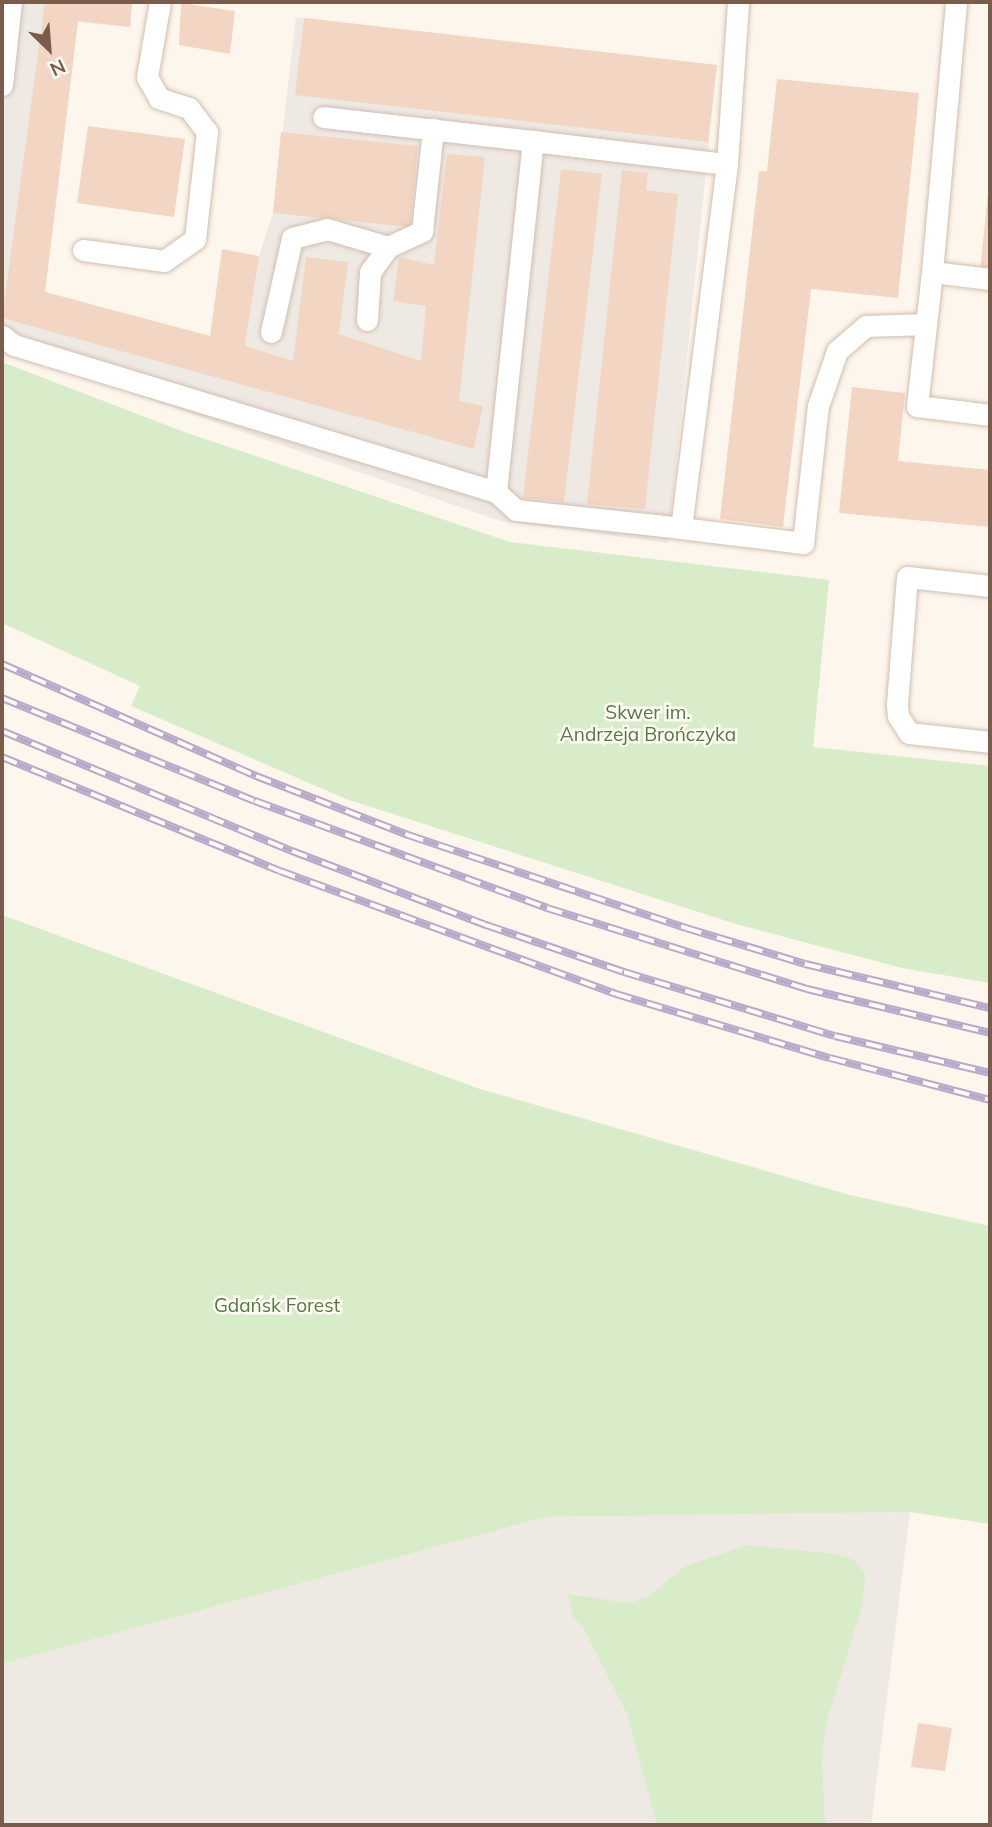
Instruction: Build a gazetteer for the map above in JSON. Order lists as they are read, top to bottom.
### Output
{
  "parks": ["Skwer im. Andrzeja Brończyka", "Gdańsk Forest"],
  "north": "bottom right"
}
